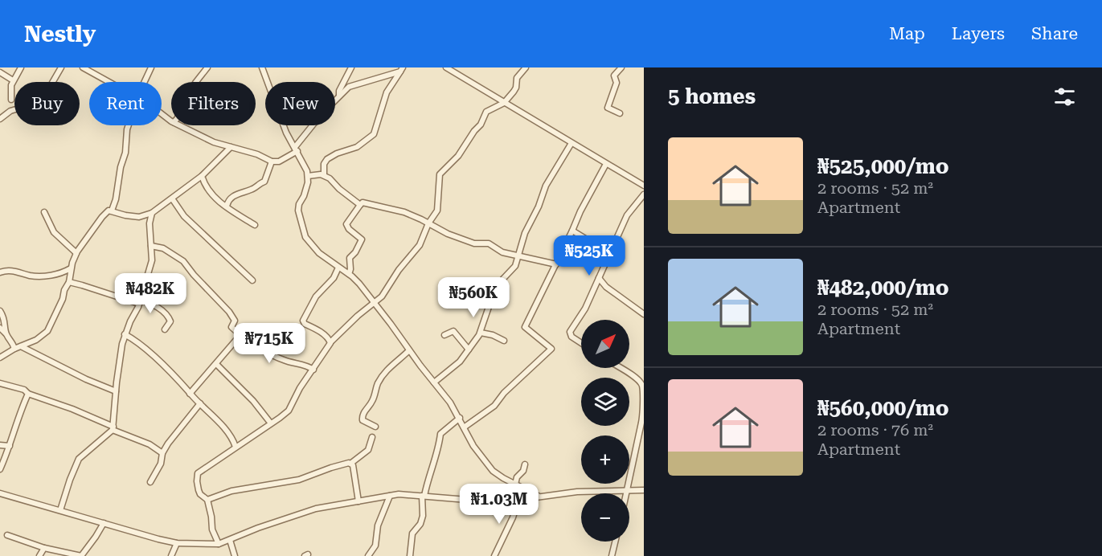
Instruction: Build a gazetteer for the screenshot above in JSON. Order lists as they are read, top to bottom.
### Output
{
  "north": "top right",
  "page": {
    "header": "Nestly",
    "nav": ["Map", "Layers", "Share"],
    "heading": "5 homes",
    "chip": [
      "Buy",
      "Rent",
      "Filters",
      "New"
    ],
    "list": [
      {
        "name": "₦525,000/mo",
        "note": "2 rooms · 52 m² · Apartment"
      },
      {
        "name": "₦482,000/mo",
        "note": "2 rooms · 52 m² · Apartment"
      },
      {
        "name": "₦560,000/mo",
        "note": "2 rooms · 76 m² · Apartment"
      }
    ],
    "price": [
      "₦525K",
      "₦482K",
      "₦560K",
      "₦715K",
      "₦1.03M"
    ],
    "map_buttons": ["+", "−"]
  }
}
